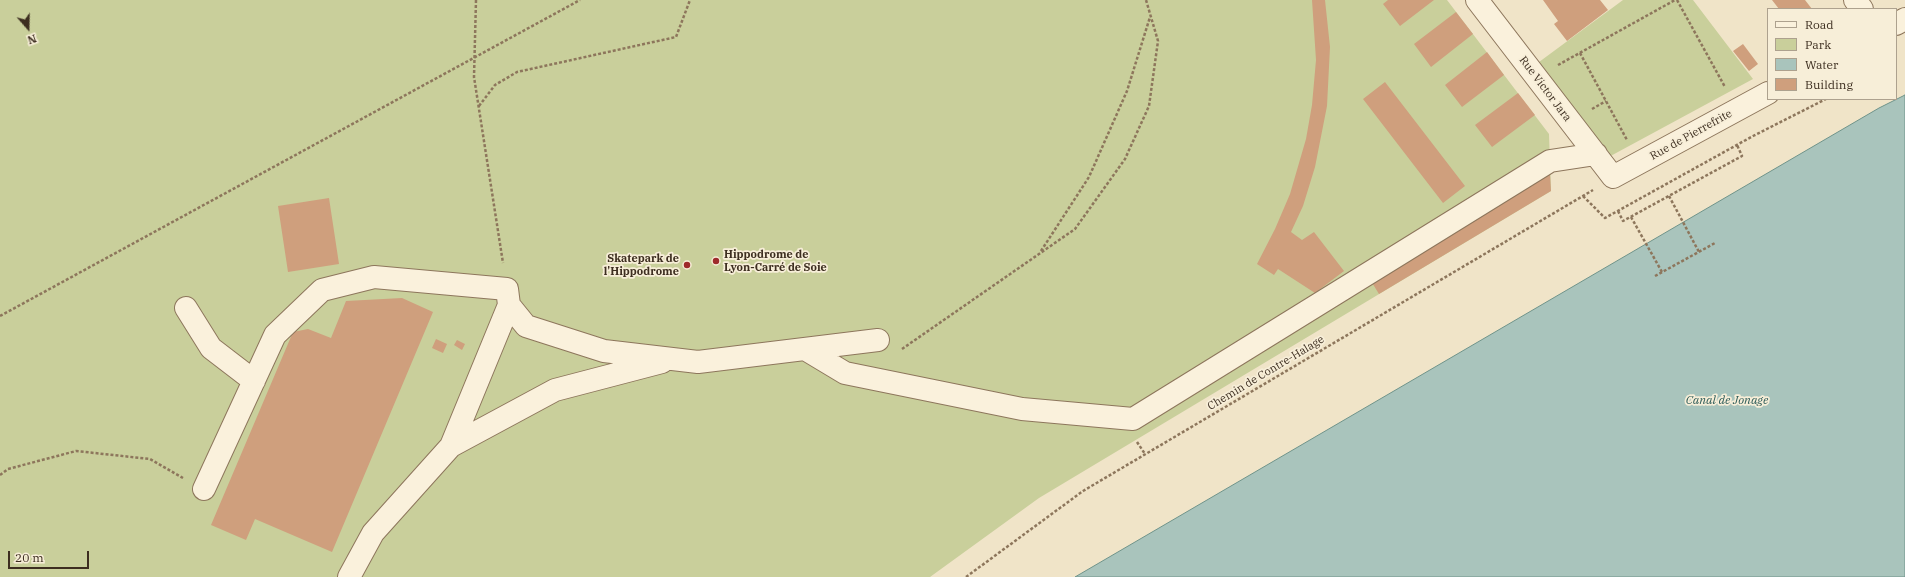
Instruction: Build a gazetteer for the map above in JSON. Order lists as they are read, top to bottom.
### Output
{
  "streets": {
    "street": ["Rue Victor Jara", "Rue de Pierrefrite"],
    "path": ["Chemin de Contre-Halage"]
  },
  "crossings": [
    ["Rue Victor Jara", "Rue de Pierrefrite"]
  ],
  "water": ["Canal de Jonage"],
  "places": ["Hippodrome de Lyon-Carré de Soie", "Skatepark de l'Hippodrome"],
  "legend": [
    "Road",
    "Park",
    "Water",
    "Building"
  ],
  "scale_bar": "20 m",
  "north": "bottom"
}
